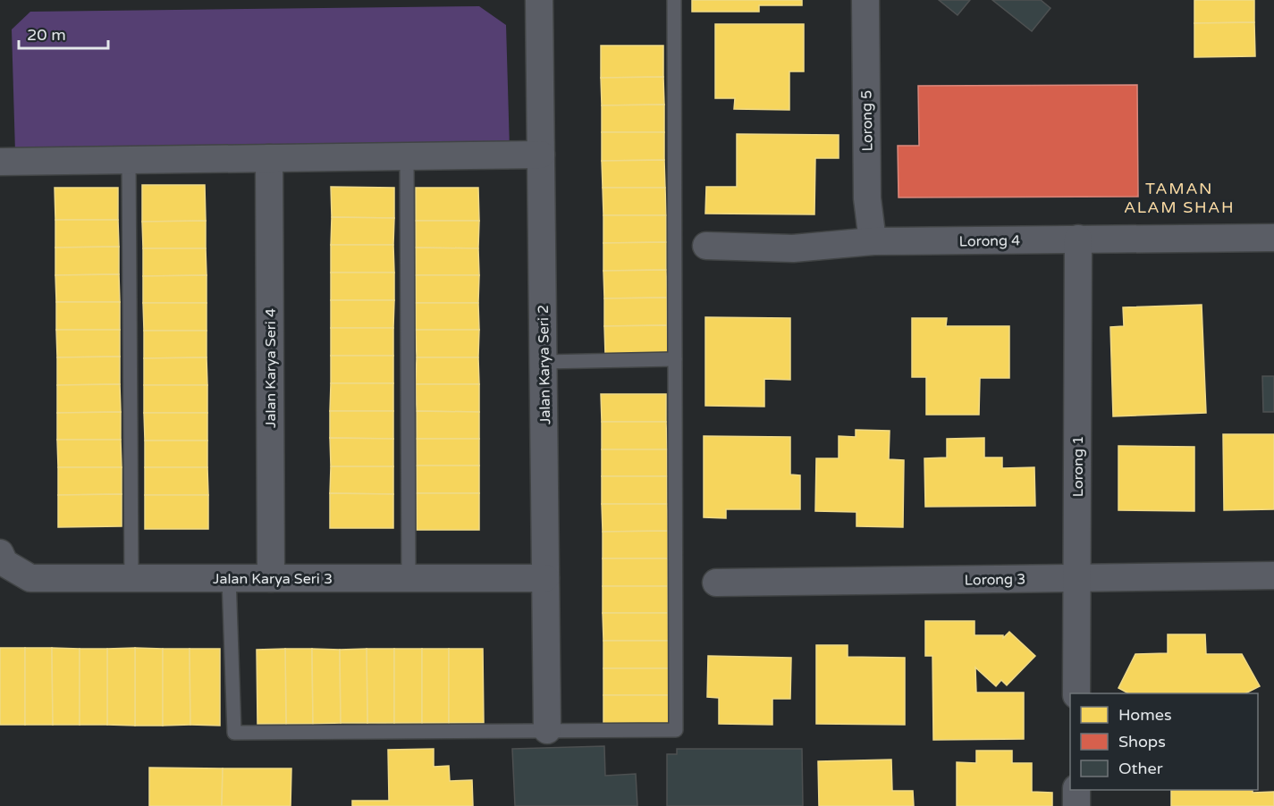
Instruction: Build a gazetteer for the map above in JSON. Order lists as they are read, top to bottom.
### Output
{
  "streets": {
    "street": [
      "Lorong 5",
      "Lorong 4",
      "Jalan Karya Seri 2",
      "Jalan Karya Seri 4",
      "Lorong 1",
      "Jalan Karya Seri 3",
      "Lorong 3"
    ]
  },
  "crossings": [
    ["Lorong 5", "Lorong 4"],
    ["Lorong 4", "Lorong 1"],
    ["Jalan Karya Seri 2", "Jalan Karya Seri 3"],
    ["Jalan Karya Seri 4", "Jalan Karya Seri 3"],
    ["Lorong 1", "Lorong 3"]
  ],
  "districts": ["TAMAN ALAM SHAH"],
  "legend": ["Homes", "Shops", "Other"],
  "scale_bar": "20 m"
}
